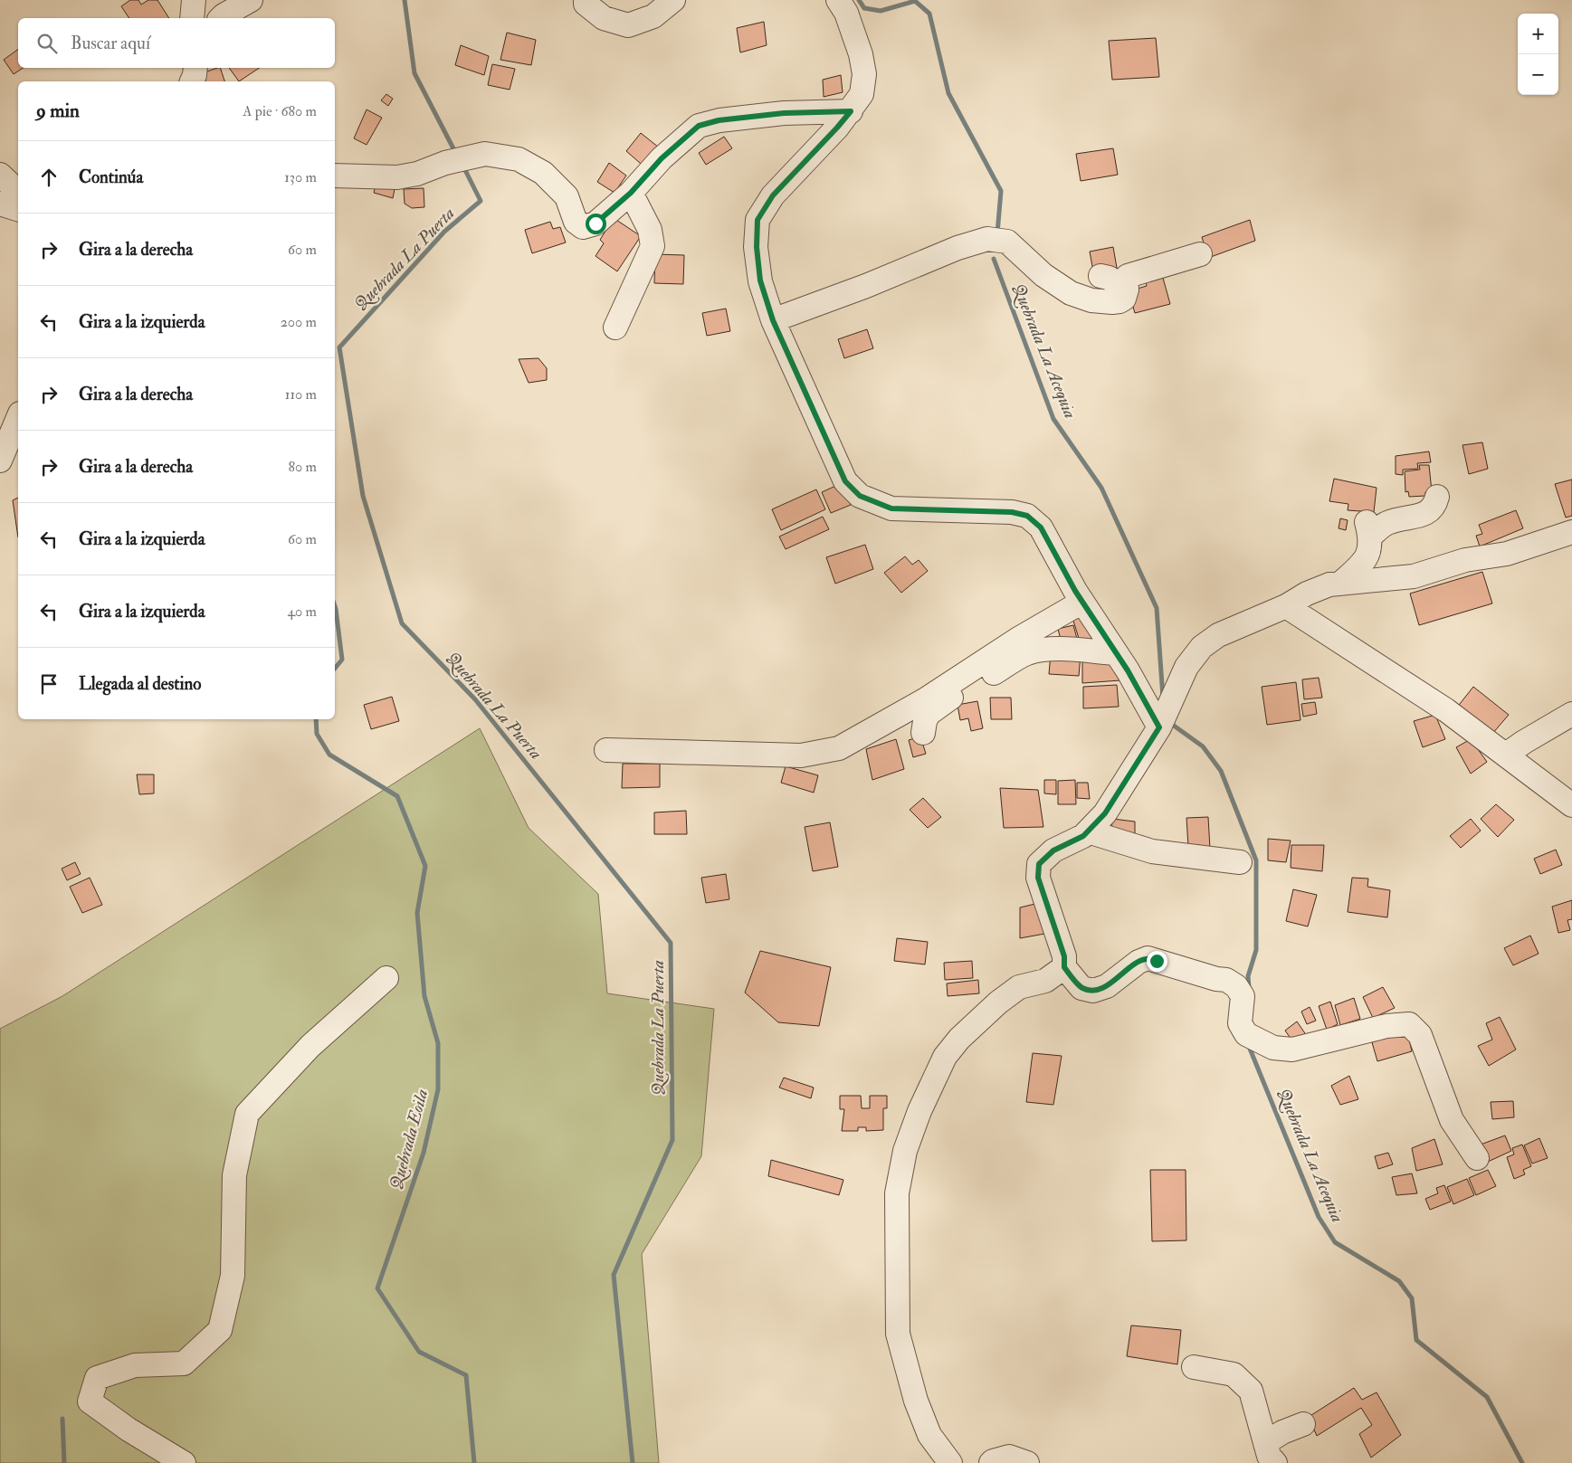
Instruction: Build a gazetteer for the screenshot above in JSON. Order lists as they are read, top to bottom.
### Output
{
  "water": ["Quebrada La Puerta", "Quebrada La Acequia", "Quebrada Eoila"],
  "page": {
    "map_buttons": ["+", "−"],
    "search": "Buscar aquí",
    "heading": ["9 min", "A pie · 680 m"],
    "list": [
      ["Continúa", "130 m"],
      ["Gira a la derecha", "60 m"],
      ["Gira a la izquierda", "200 m"],
      ["Gira a la derecha", "110 m"],
      ["Gira a la derecha", "80 m"],
      ["Gira a la izquierda", "60 m"],
      ["Gira a la izquierda", "40 m"],
      "Llegada al destino"
    ]
  }
}
